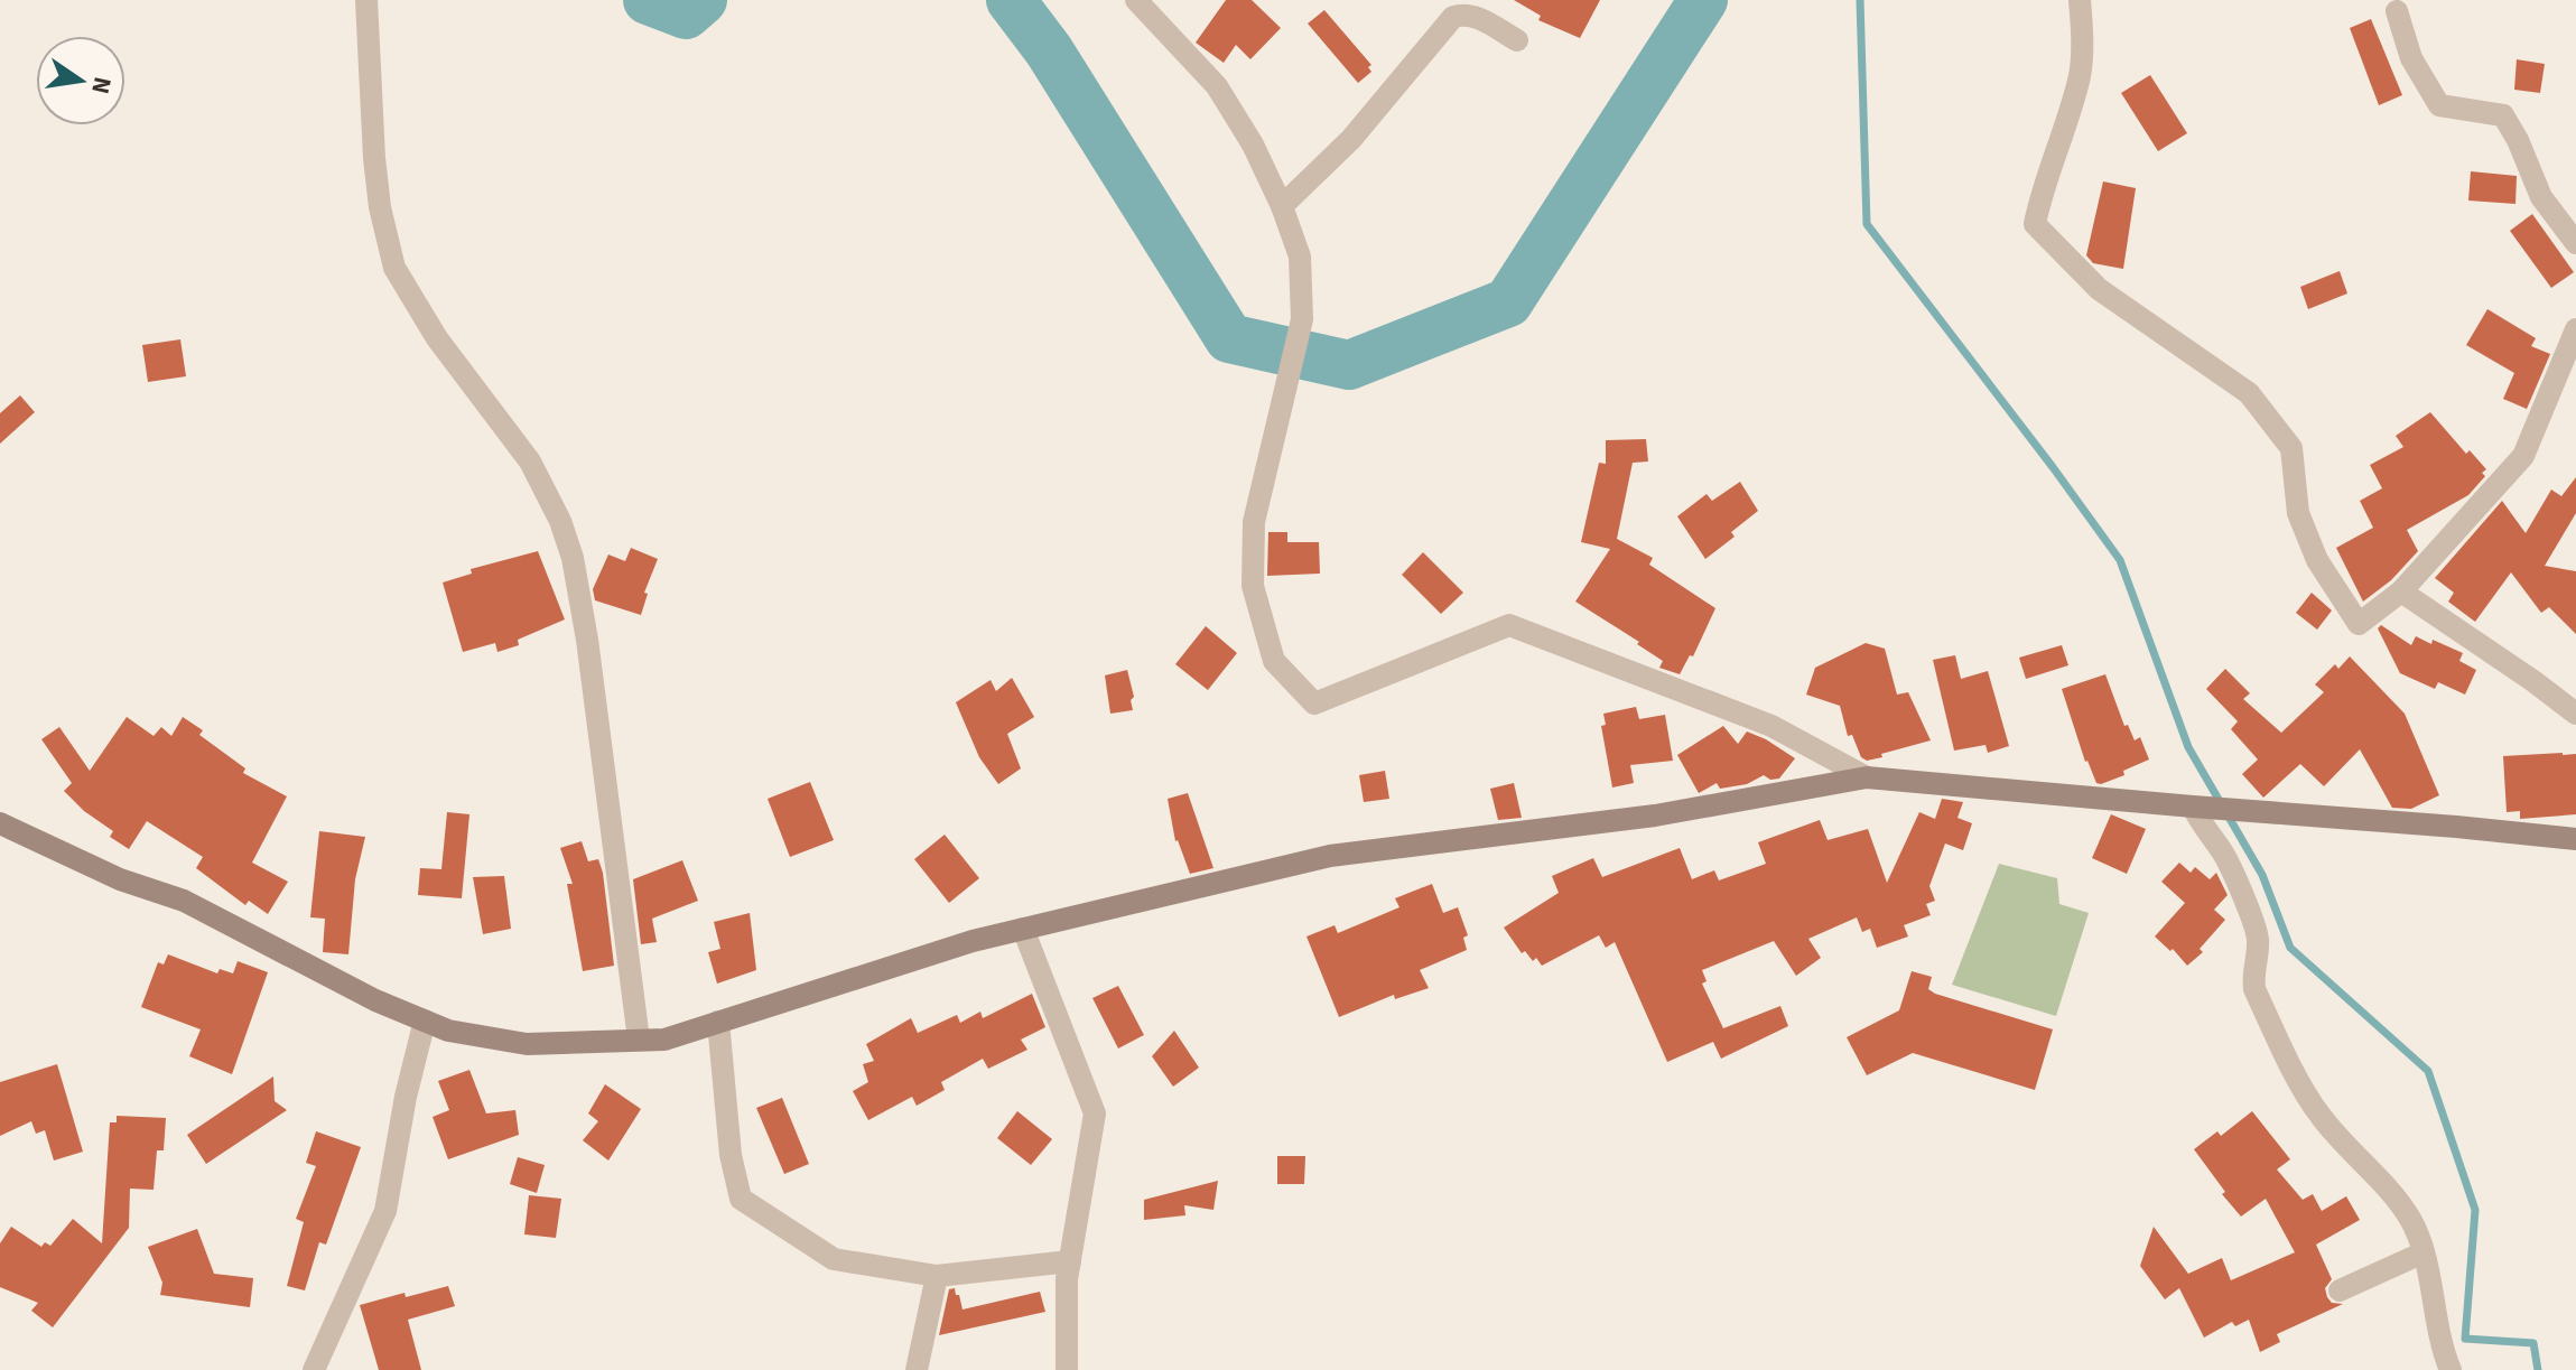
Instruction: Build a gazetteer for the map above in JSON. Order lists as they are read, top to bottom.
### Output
{
  "north": "right"
}
